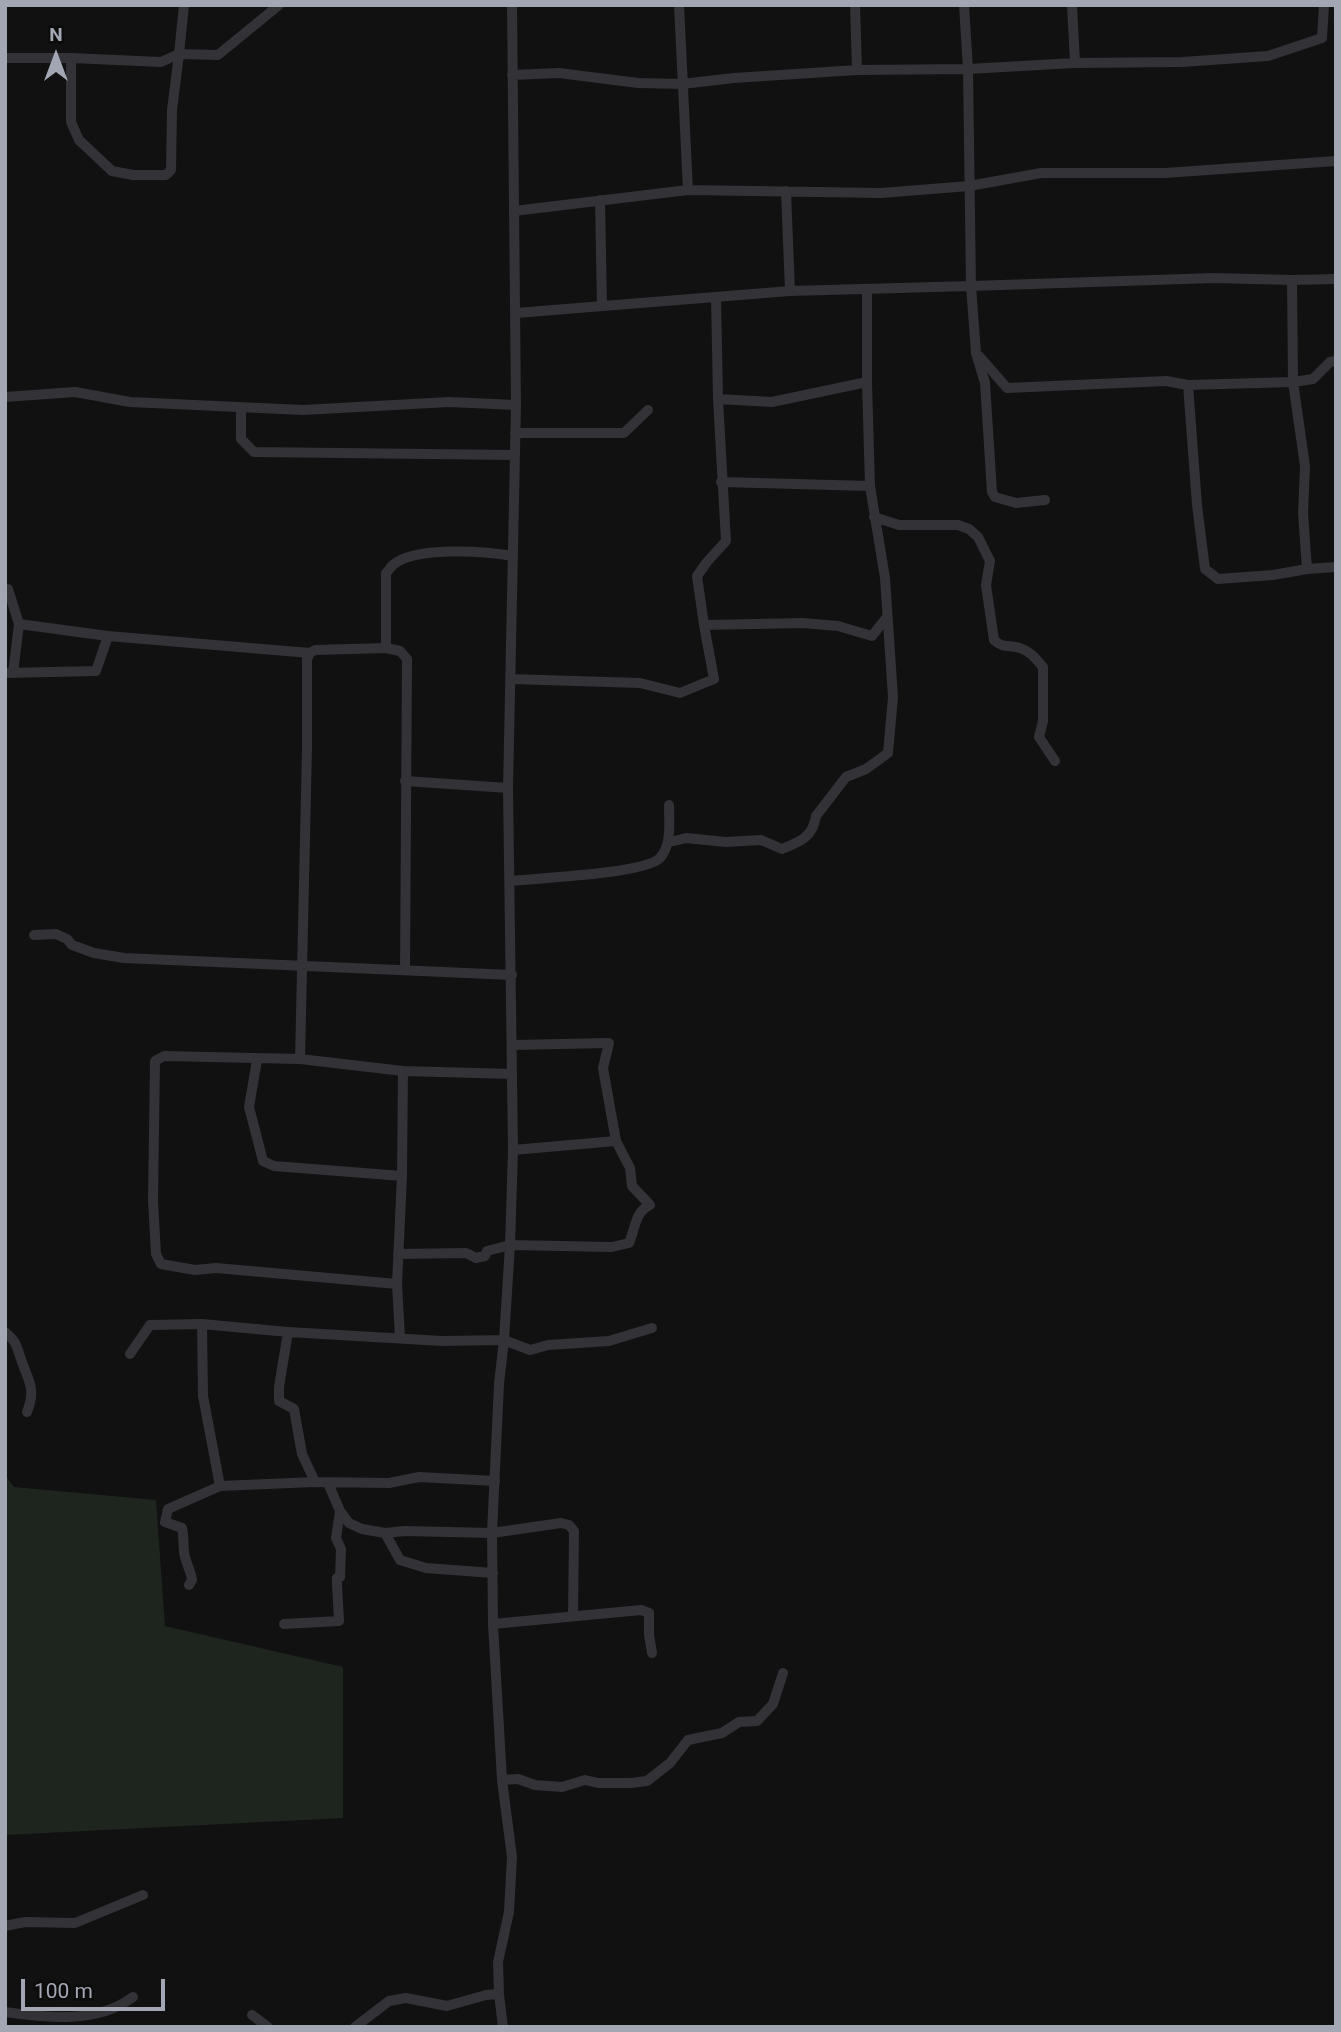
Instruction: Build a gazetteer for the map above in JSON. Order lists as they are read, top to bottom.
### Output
{
  "scale_bar": "100 m",
  "north": "top"
}
